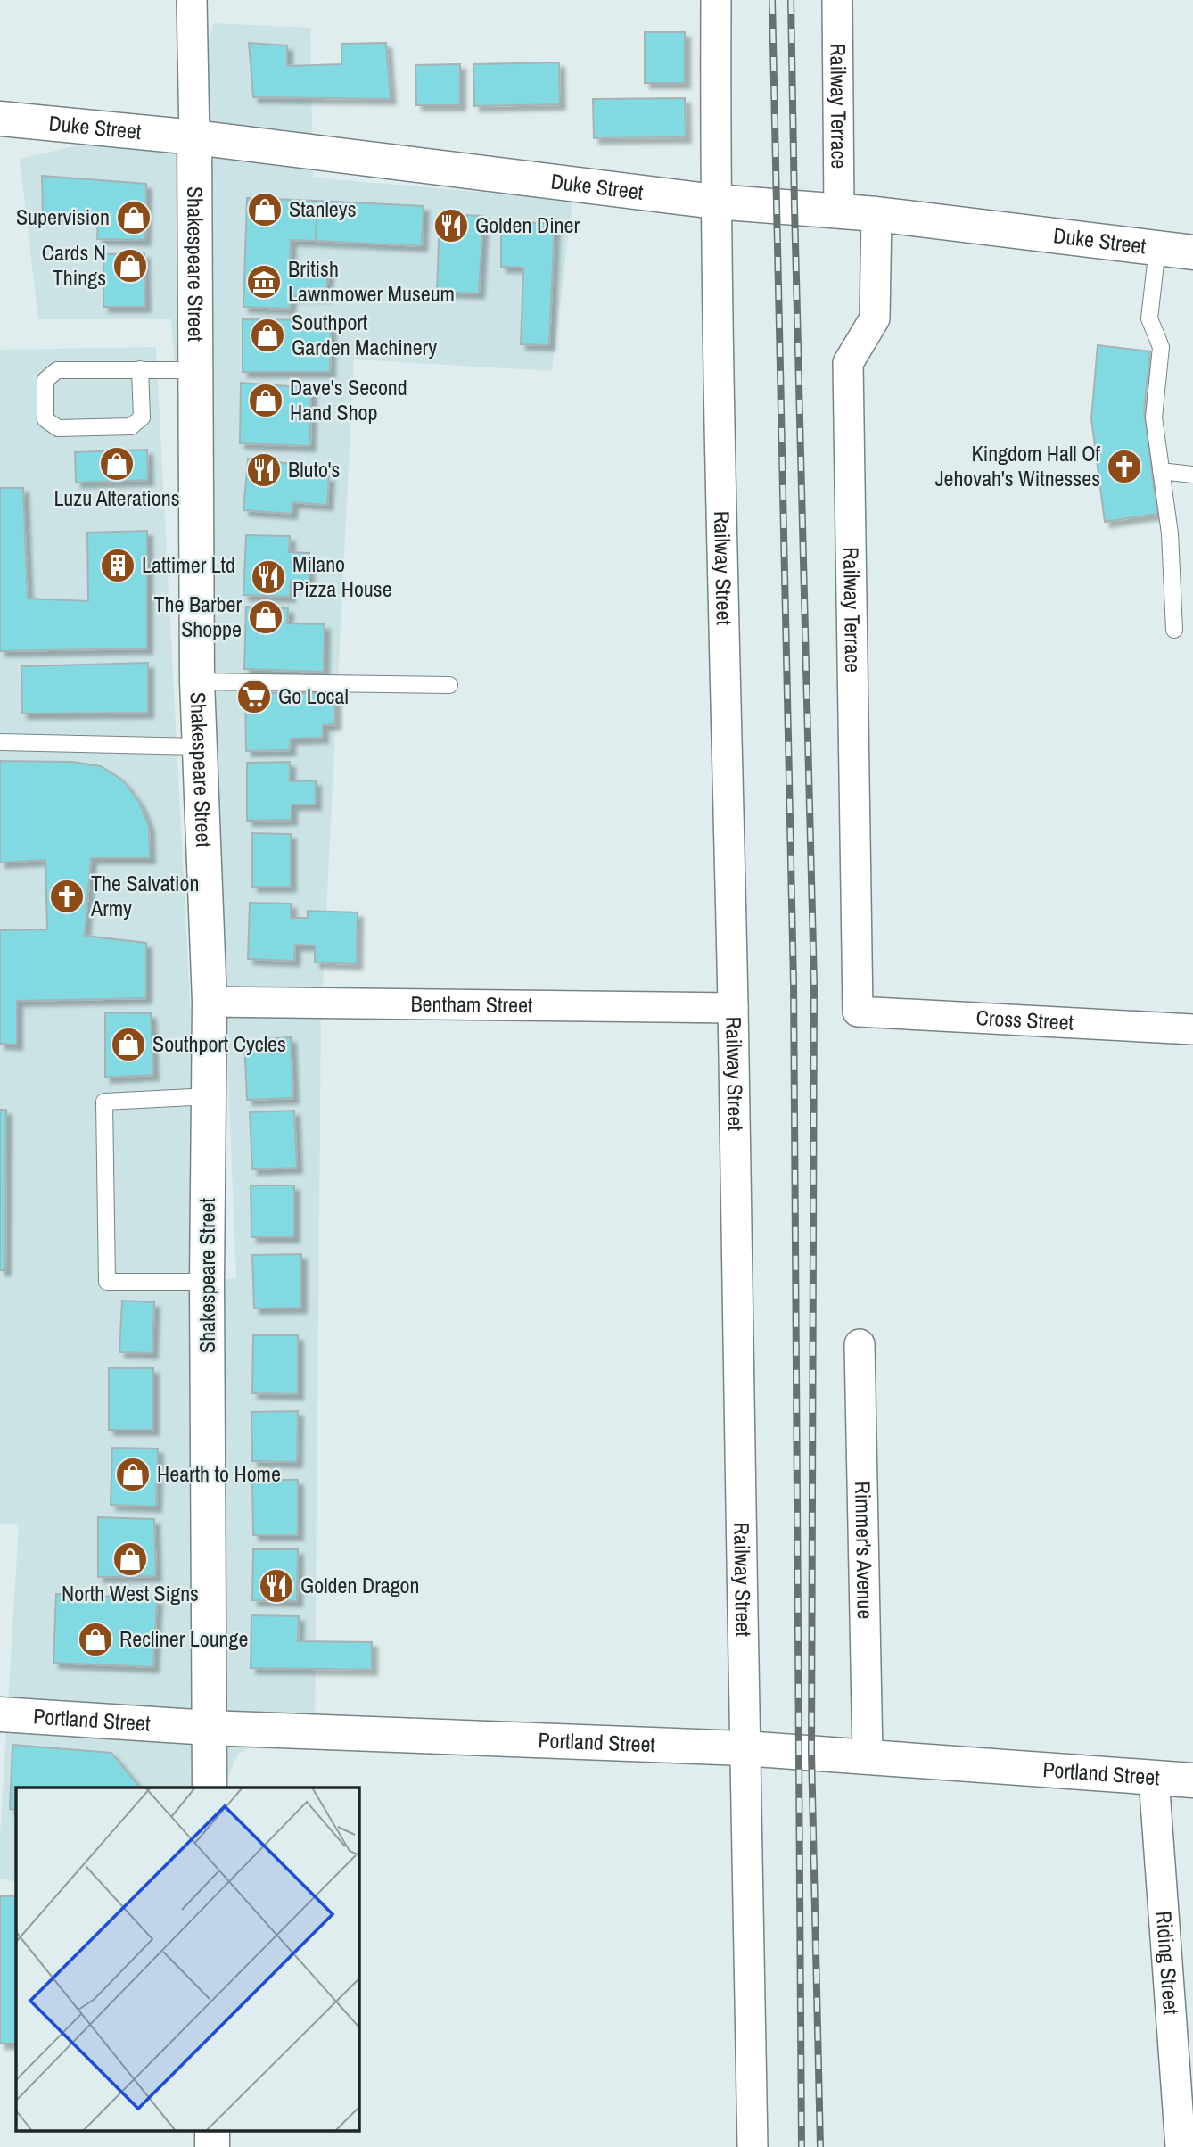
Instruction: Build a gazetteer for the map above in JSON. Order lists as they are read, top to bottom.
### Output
{
  "streets": {
    "street": [
      "Railway Terrace",
      "Duke Street",
      "Shakespeare Street",
      "Railway Street",
      "Bentham Street",
      "Cross Street",
      "Rimmer's Avenue",
      "Portland Street",
      "Riding Street"
    ]
  },
  "crossings": [
    ["Railway Terrace", "Duke Street"],
    ["Railway Terrace", "Cross Street"],
    ["Duke Street", "Shakespeare Street"],
    ["Duke Street", "Railway Street"],
    ["Shakespeare Street", "Bentham Street"],
    ["Shakespeare Street", "Portland Street"],
    ["Railway Street", "Bentham Street"],
    ["Railway Street", "Portland Street"],
    ["Rimmer's Avenue", "Portland Street"],
    ["Portland Street", "Riding Street"]
  ],
  "places": {
    "shop": [
      "Stanleys",
      "Supervision",
      "Cards N Things",
      "Southport Garden Machinery",
      "Dave's Second Hand Shop",
      "Luzu Alterations",
      "The Barber Shoppe",
      "Southport Cycles",
      "Hearth to Home",
      "North West Signs",
      "Recliner Lounge"
    ],
    "restaurant": [
      "Golden Diner",
      "Bluto's",
      "Milano Pizza House",
      "Golden Dragon"
    ],
    "museum": ["British Lawnmower Museum"],
    "church": ["Kingdom Hall Of Jehovah's Witnesses", "The Salvation Army"],
    "building": ["Lattimer Ltd"],
    "supermarket": ["Go Local"]
  }
}
